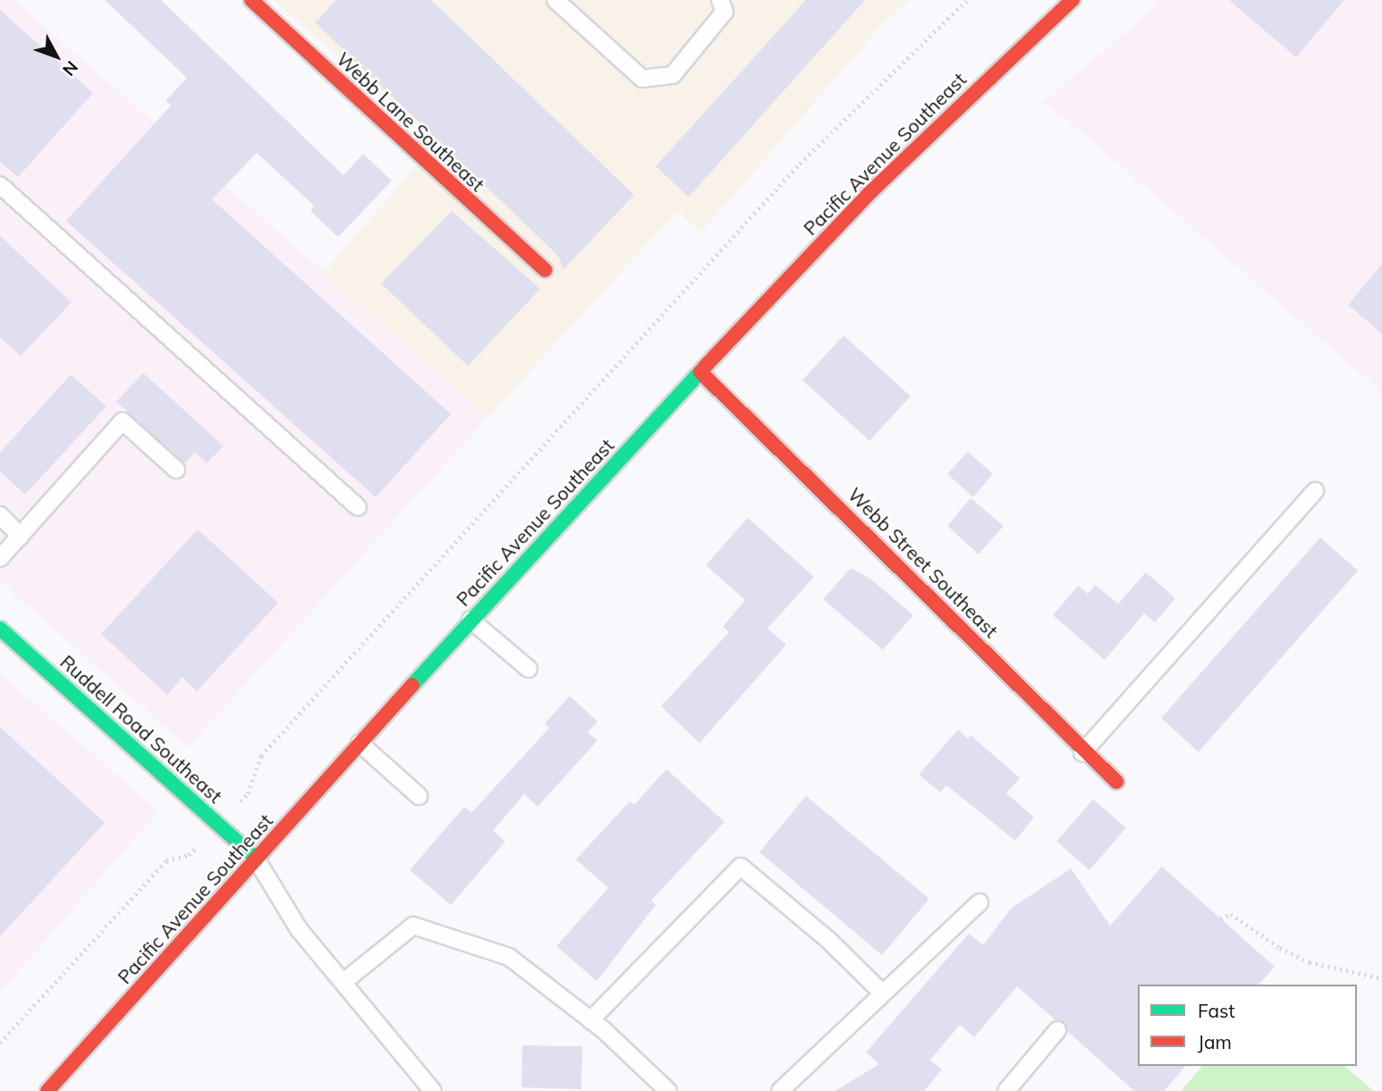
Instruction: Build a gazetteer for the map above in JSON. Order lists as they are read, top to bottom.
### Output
{
  "streets": {
    "main road": [
      "Webb Lane Southeast",
      "Pacific Avenue Southeast",
      "Webb Street Southeast",
      "Ruddell Road Southeast"
    ]
  },
  "crossings": [
    ["Pacific Avenue Southeast", "Webb Street Southeast"],
    ["Pacific Avenue Southeast", "Ruddell Road Southeast"]
  ],
  "legend": ["Fast", "Jam"],
  "north": "bottom right"
}
